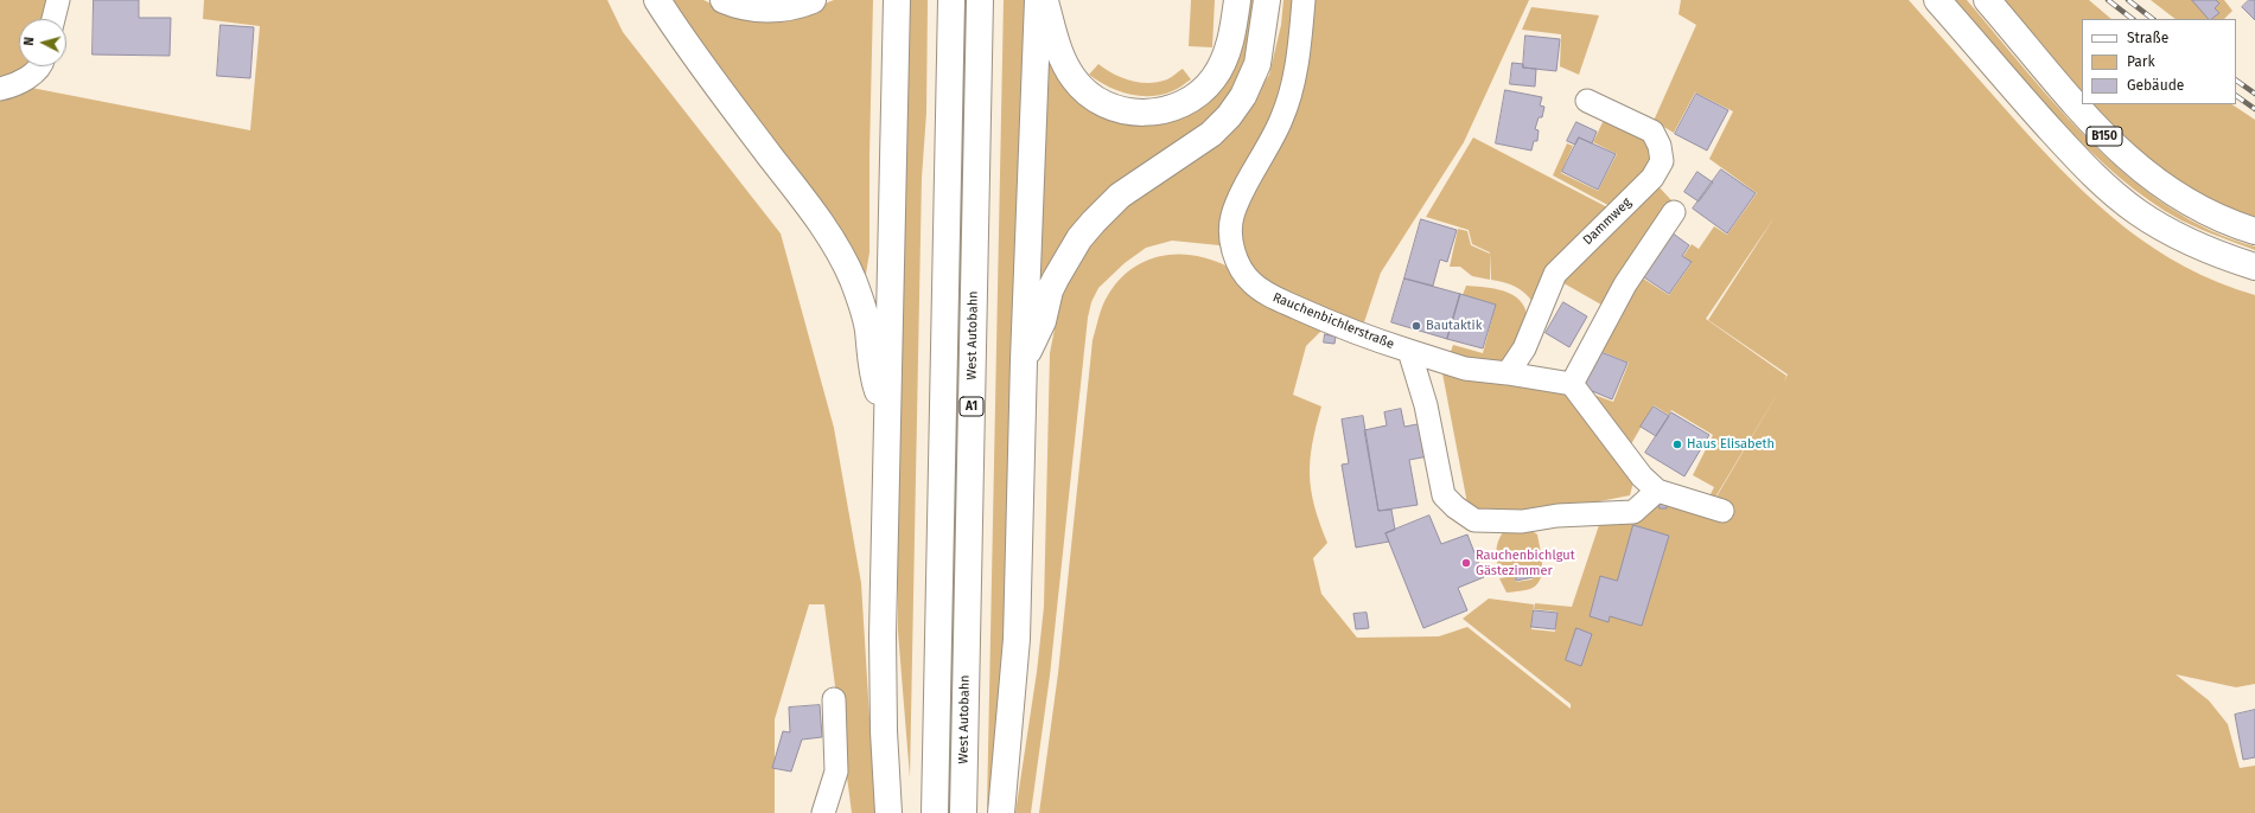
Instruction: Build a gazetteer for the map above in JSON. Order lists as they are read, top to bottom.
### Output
{
  "streets": {
    "main road": ["B150", "West Autobahn", "A1"],
    "street": ["Dammweg", "Rauchenbichlerstraße"]
  },
  "crossings": [
    ["Dammweg", "Rauchenbichlerstraße"]
  ],
  "places": ["Bautaktik", "Haus Elisabeth", "Rauchenbichlgut Gästezimmer"],
  "legend": ["Straße", "Park", "Gebäude"],
  "north": "left"
}
